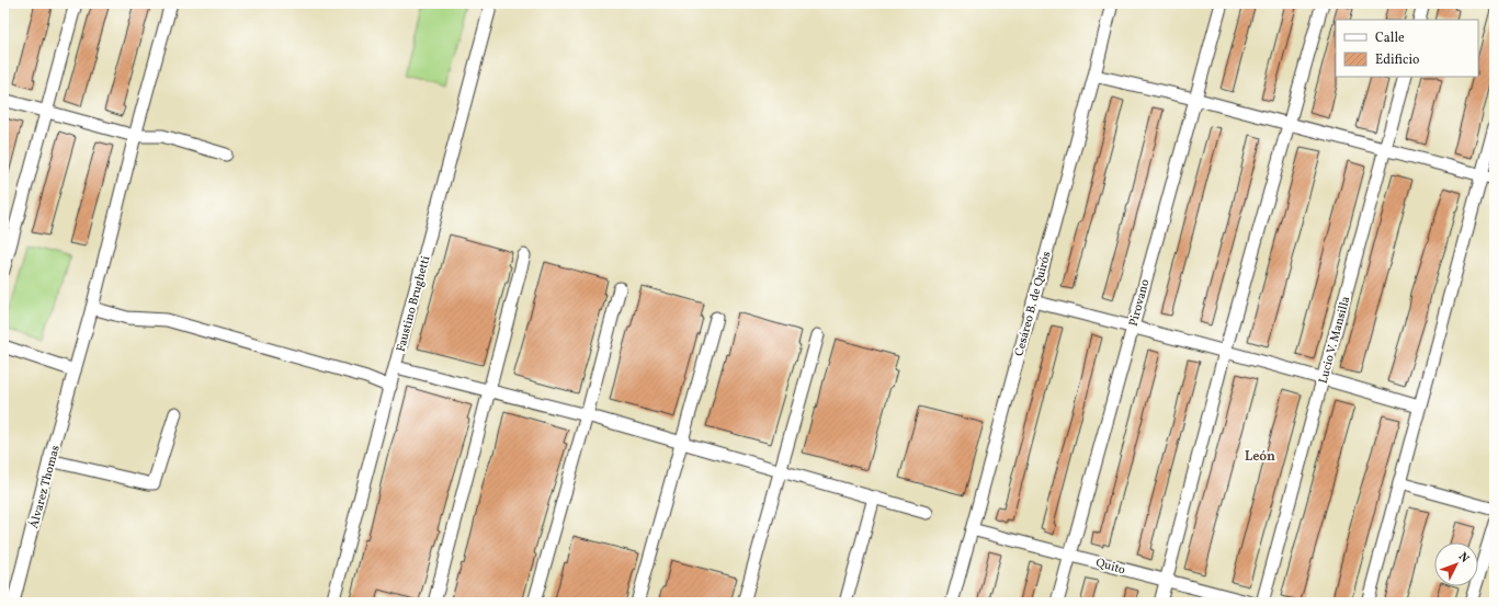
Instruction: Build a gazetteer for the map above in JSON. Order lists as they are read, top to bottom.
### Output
{
  "streets": {
    "street": [
      "Pirovano",
      "Faustino Brughetti",
      "Cesáreo B. de Quirós",
      "Lucio V. Mansilla",
      "Álvarez Thomas",
      "Quito"
    ]
  },
  "crossings": [
    ["Pirovano", "Quito"],
    ["Cesáreo B. de Quirós", "Quito"]
  ],
  "districts": ["León"],
  "legend": ["Calle", "Edificio"],
  "north": "top right"
}
